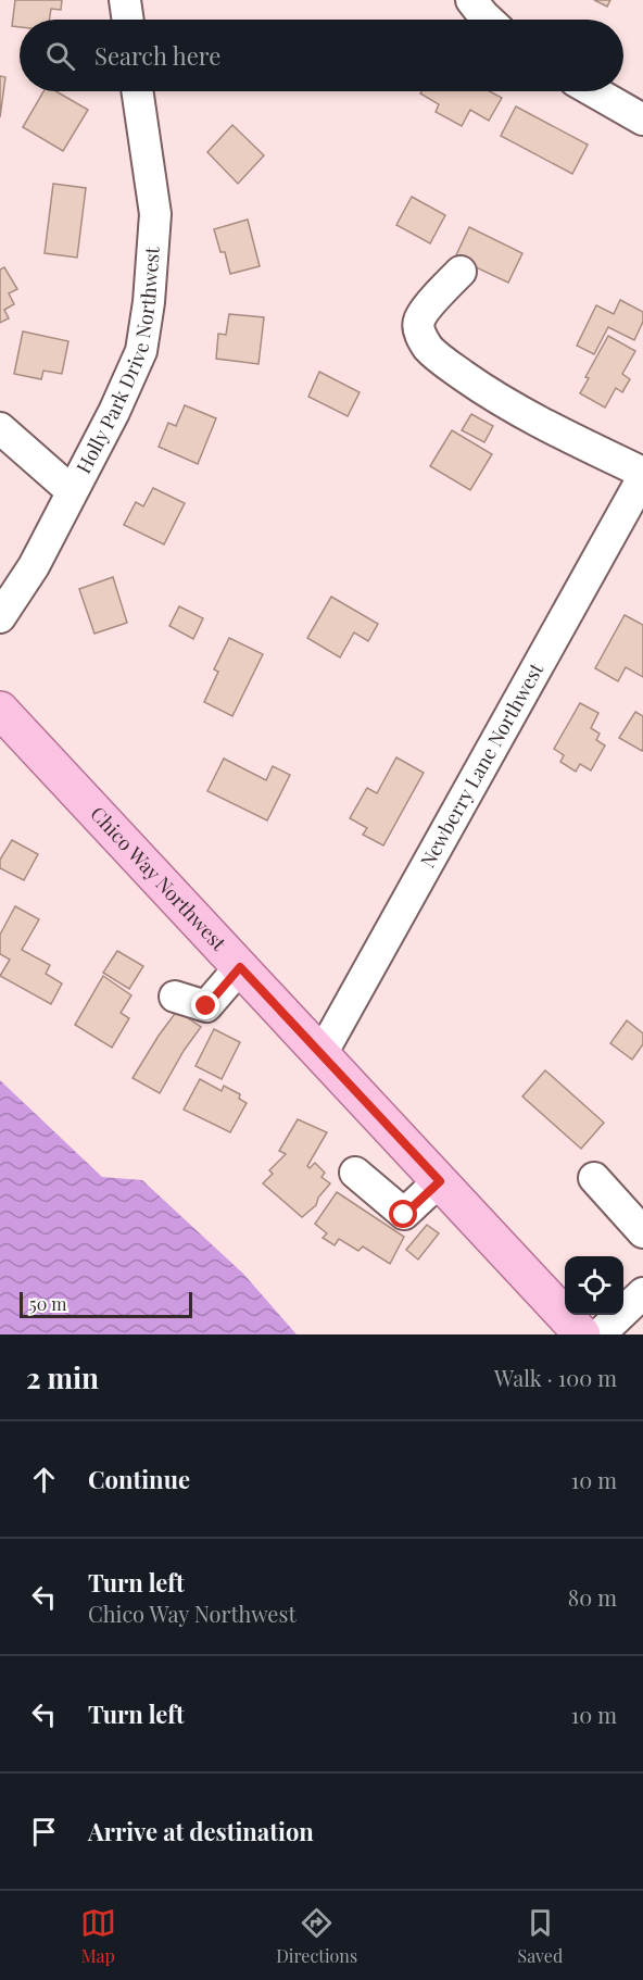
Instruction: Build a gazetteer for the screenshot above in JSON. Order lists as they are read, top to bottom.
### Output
{
  "streets": {
    "main road": ["Chico Way Northwest"],
    "street": ["Holly Park Drive Northwest", "Newberry Lane Northwest"]
  },
  "crossings": [
    ["Newberry Lane Northwest", "Chico Way Northwest"]
  ],
  "scale_bar": "50 m",
  "page": {
    "search": "Search here",
    "scale": "50 m",
    "heading": ["2 min", "Walk · 100 m"],
    "list": [
      ["Continue", "10 m"],
      ["Turn left", "Chico Way Northwest", "80 m"],
      ["Turn left", "10 m"],
      "Arrive at destination"
    ],
    "nav": ["Map", "Directions", "Saved"]
  }
}
